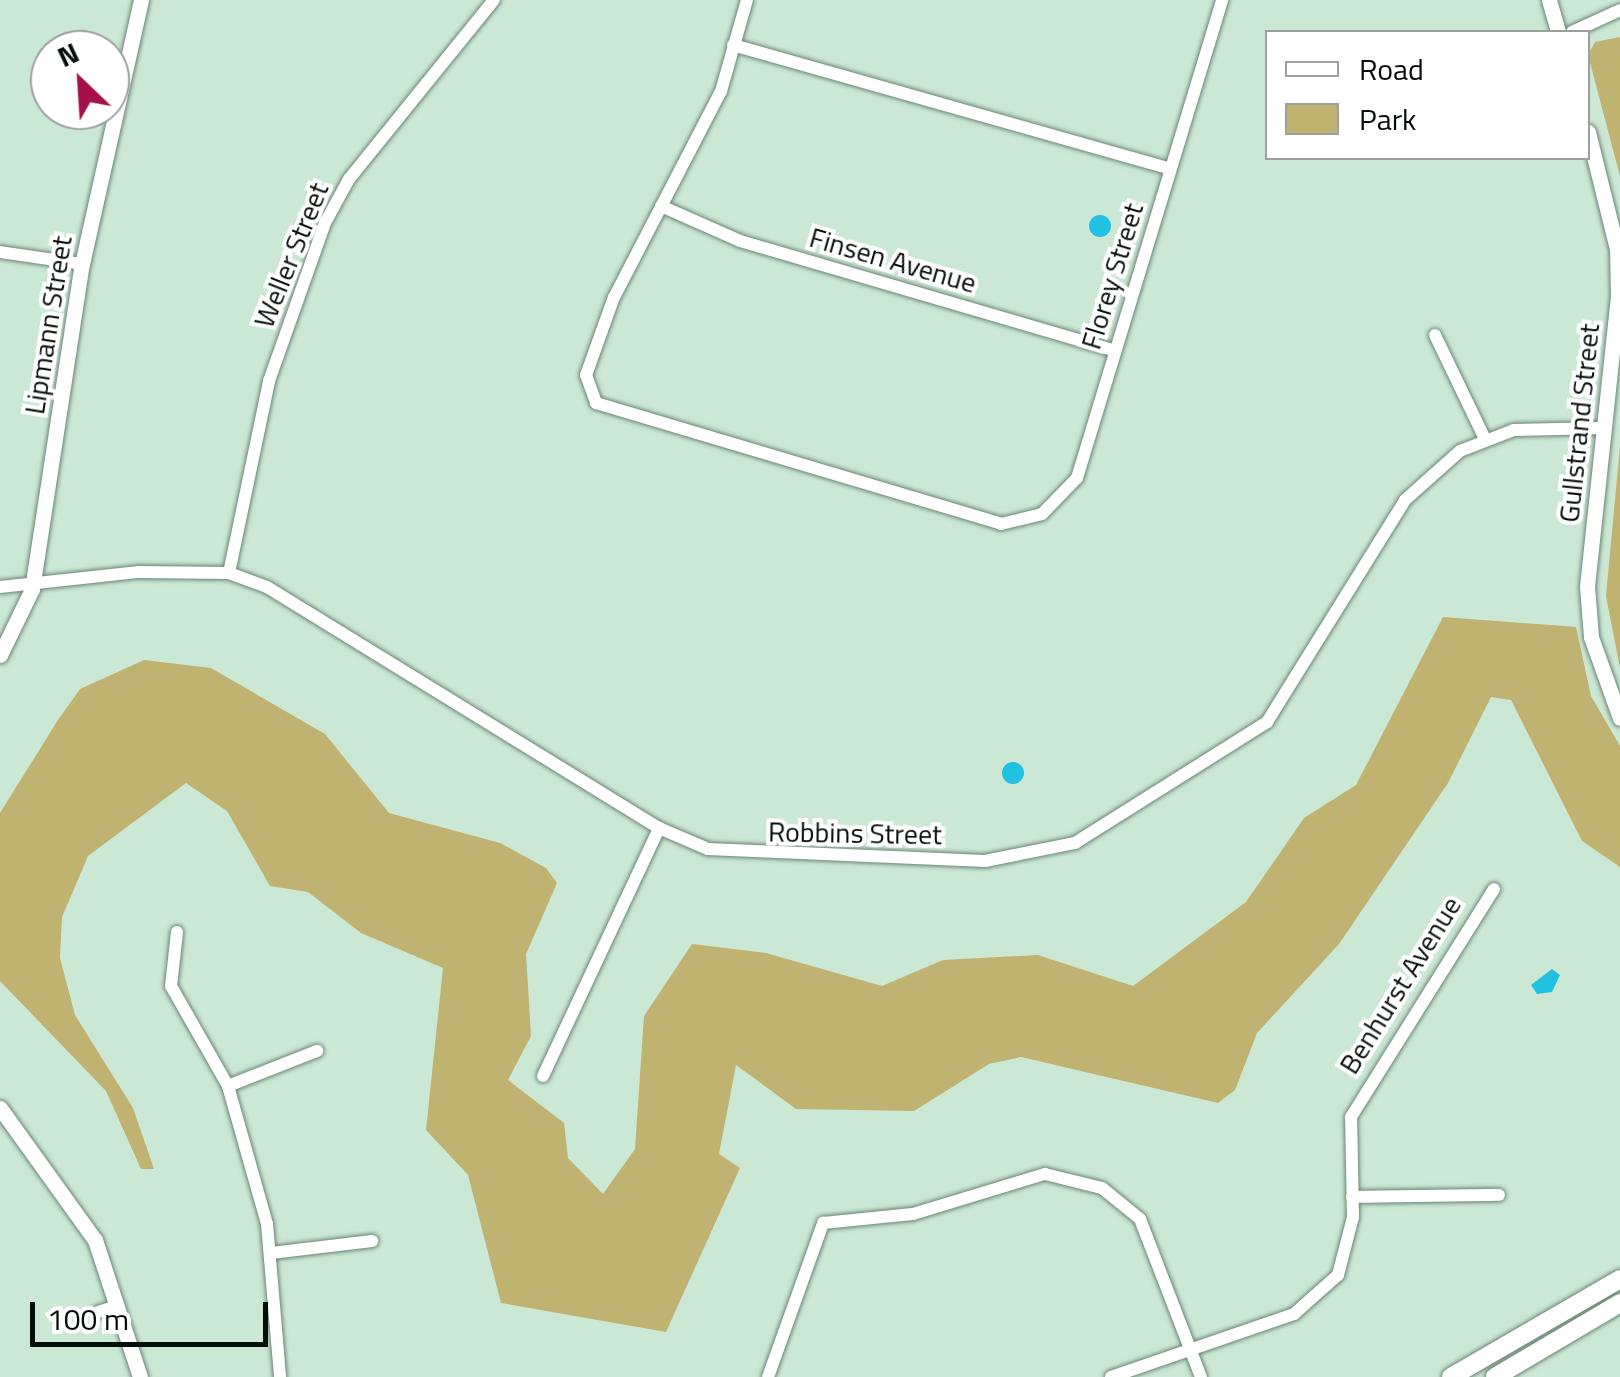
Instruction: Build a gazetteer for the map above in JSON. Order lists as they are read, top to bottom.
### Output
{
  "streets": {
    "street": [
      "Weller Street",
      "Finsen Avenue",
      "Florey Street",
      "Lipmann Street",
      "Gullstrand Street",
      "Robbins Street",
      "Benhurst Avenue"
    ]
  },
  "crossings": [
    ["Weller Street", "Robbins Street"],
    ["Finsen Avenue", "Florey Street"],
    ["Lipmann Street", "Robbins Street"]
  ],
  "legend": ["Road", "Park"],
  "scale_bar": "100 m",
  "north": "top left"
}
